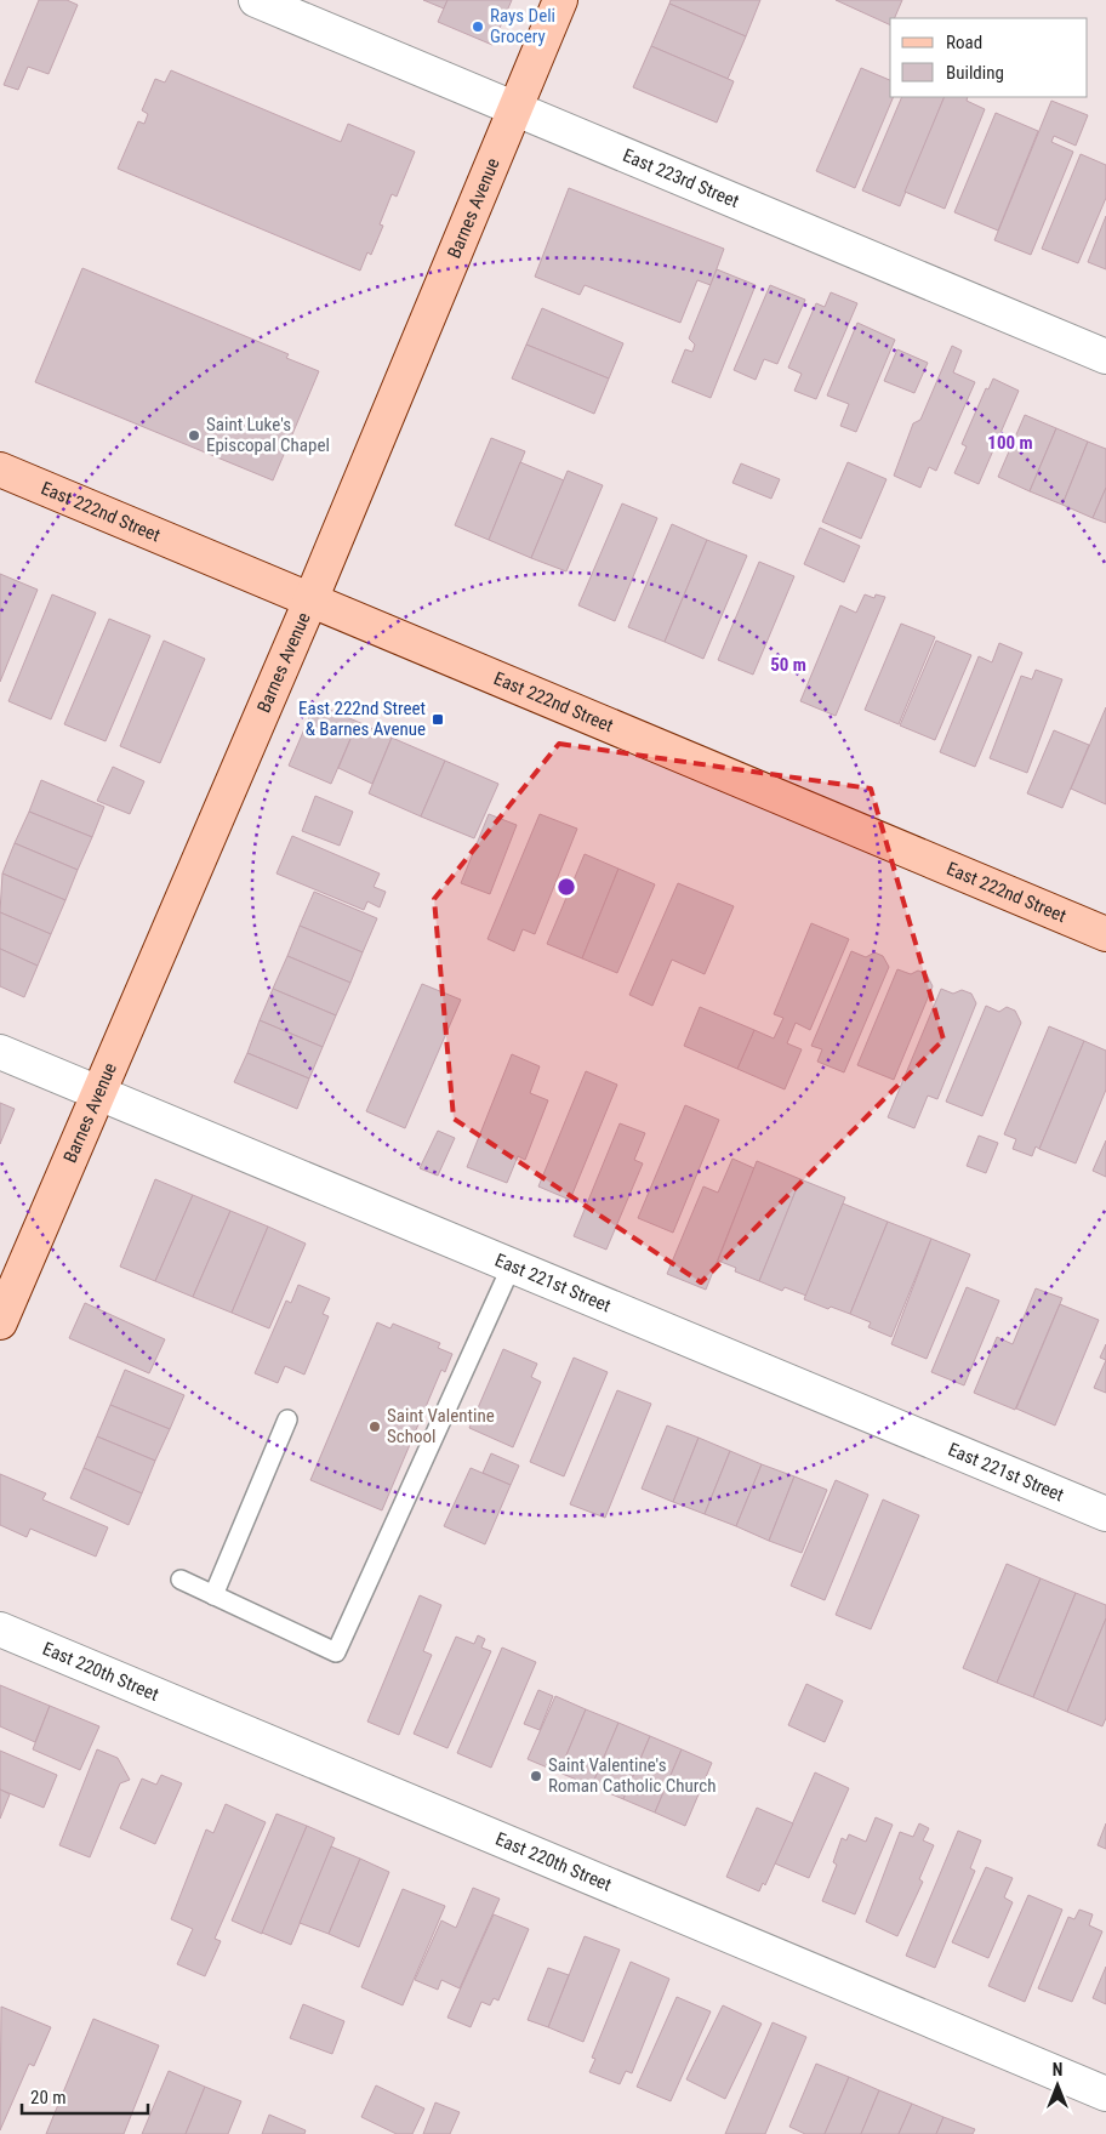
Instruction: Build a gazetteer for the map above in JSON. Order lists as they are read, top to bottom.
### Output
{
  "streets": {
    "street": [
      "East 223rd Street",
      "Barnes Avenue",
      "East 222nd Street",
      "East 221st Street",
      "East 220th Street"
    ]
  },
  "crossings": [
    ["East 223rd Street", "Barnes Avenue"],
    ["Barnes Avenue", "East 222nd Street"],
    ["Barnes Avenue", "East 221st Street"]
  ],
  "places": {
    "other": [
      "Rays Deli Grocery",
      "Saint Luke's Episcopal Chapel",
      "Saint Valentine School",
      "Saint Valentine's Roman Catholic Church"
    ],
    "transit": ["East 222nd Street & Barnes Avenue"]
  },
  "legend": ["Road", "Building"],
  "scale_bar": "20 m",
  "north": "top",
  "rings": ["100 m", "50 m"]
}
